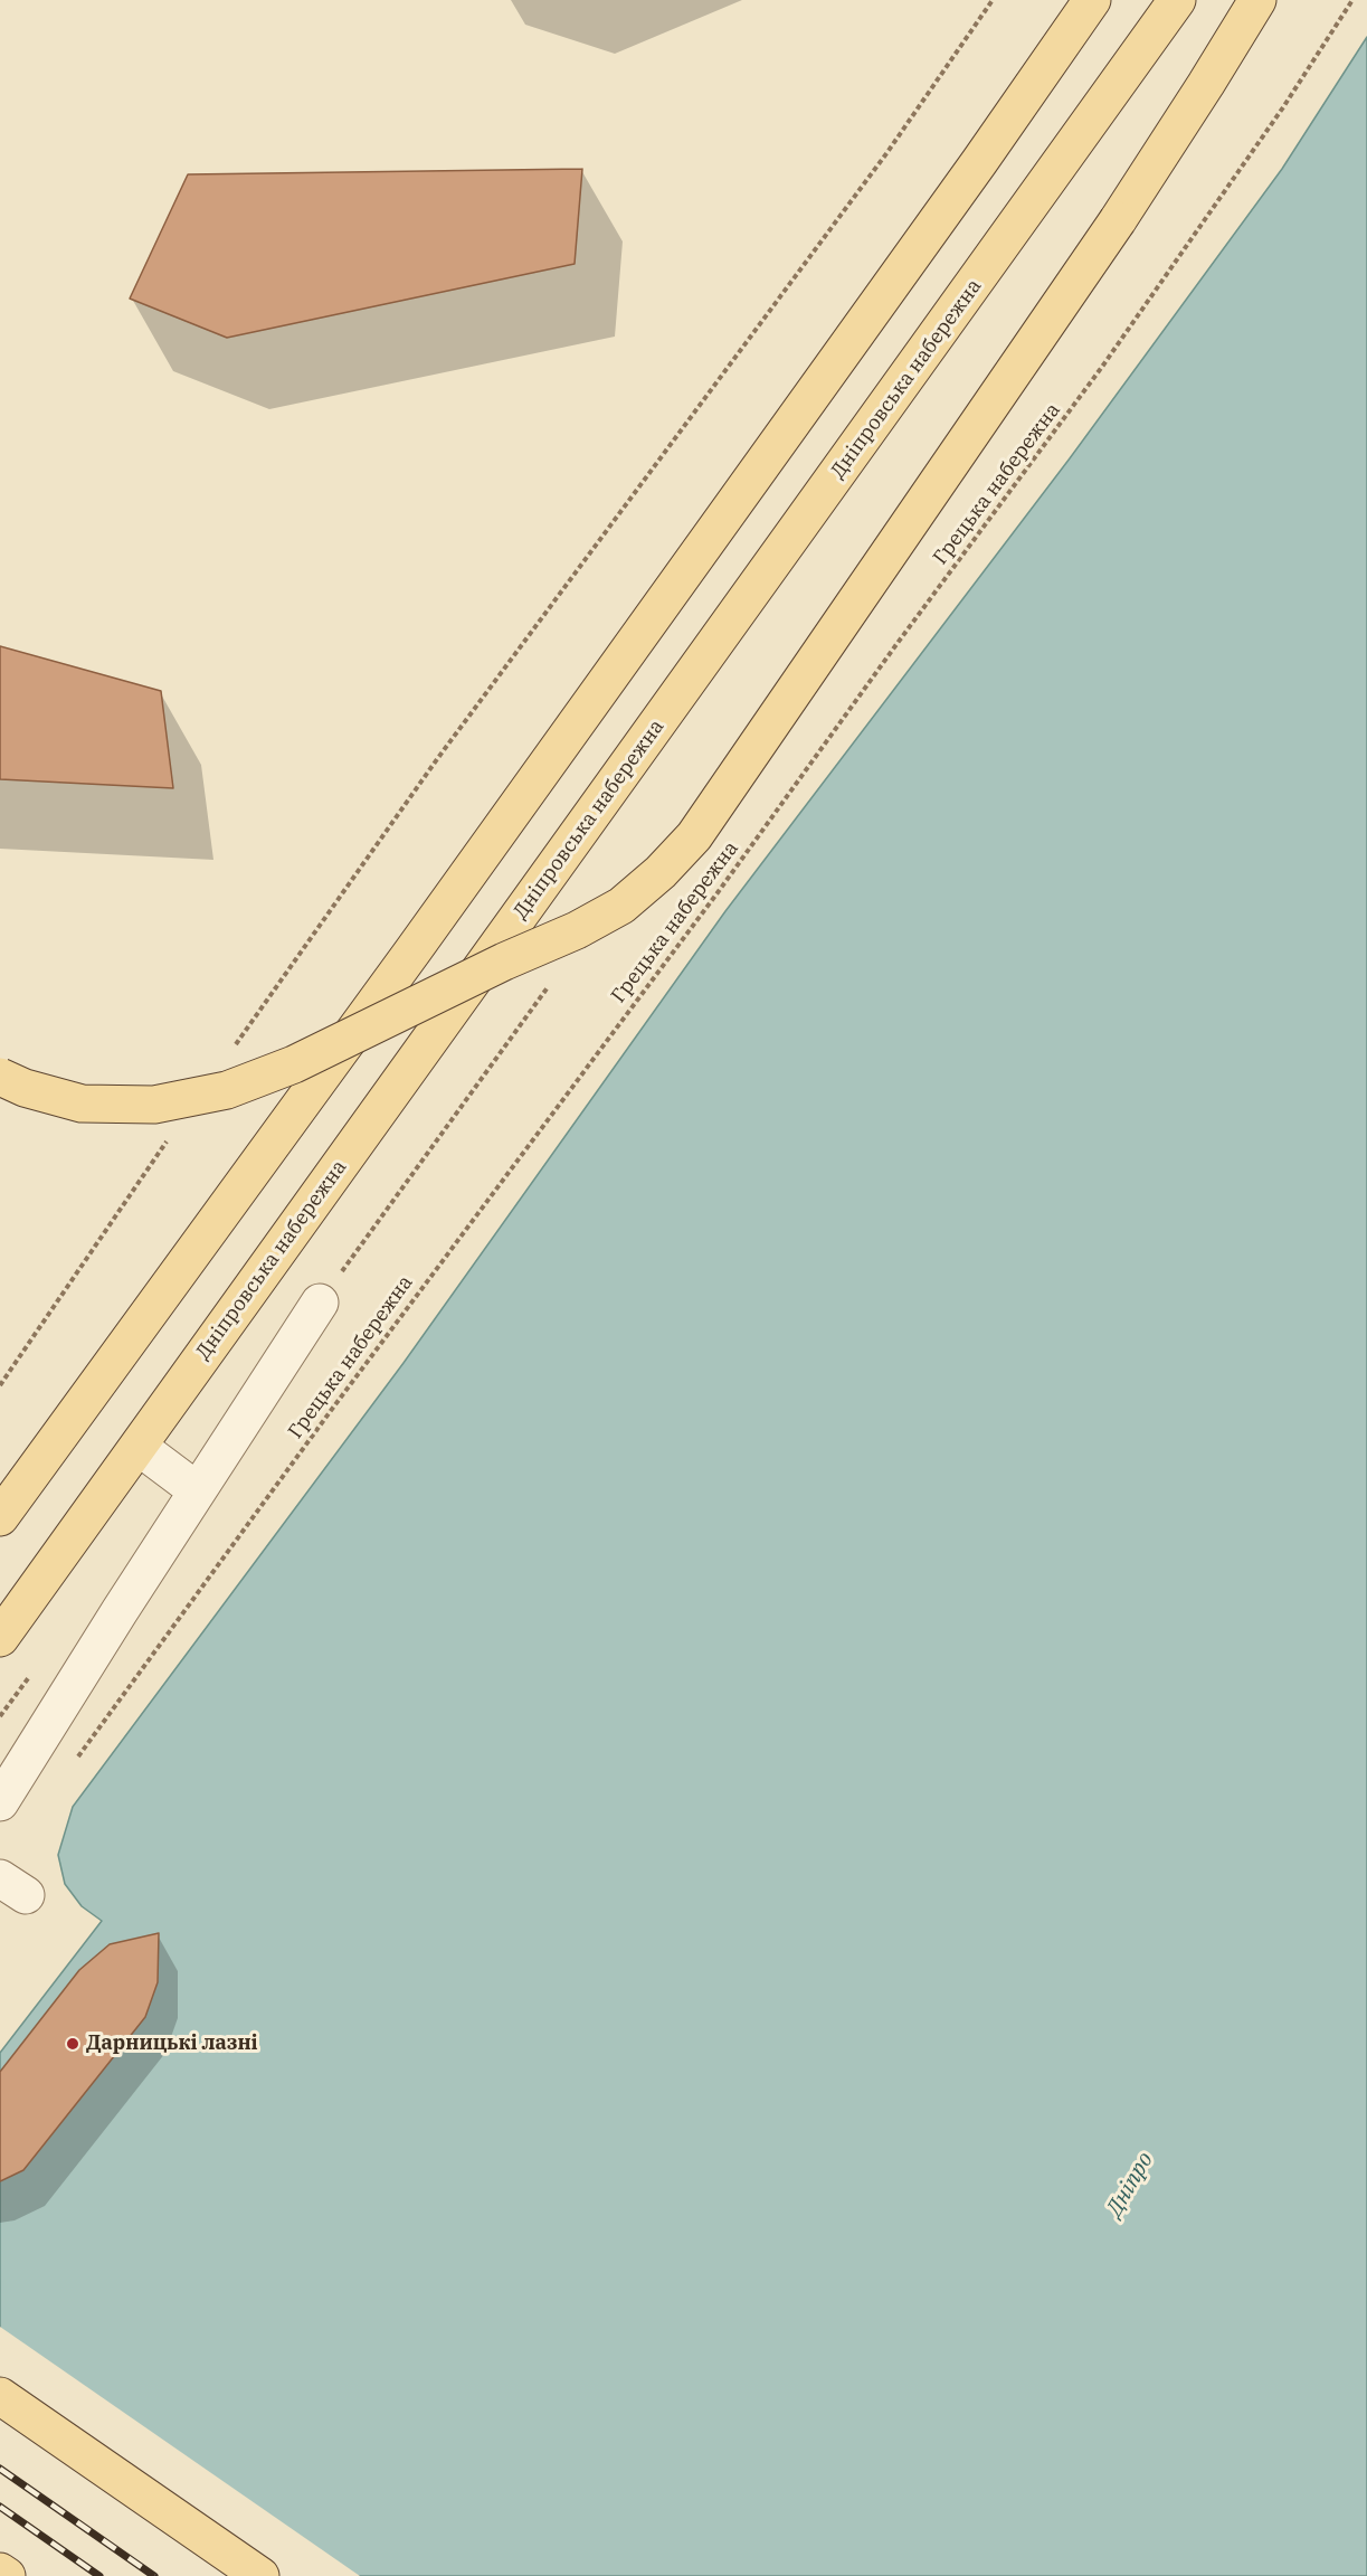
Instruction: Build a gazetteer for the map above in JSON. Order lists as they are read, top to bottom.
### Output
{
  "streets": {
    "main road": ["Дніпровська набережна"],
    "path": ["Грецька набережна"]
  },
  "water": ["Дніпро"],
  "places": ["Дарницькі лазні"]
}
